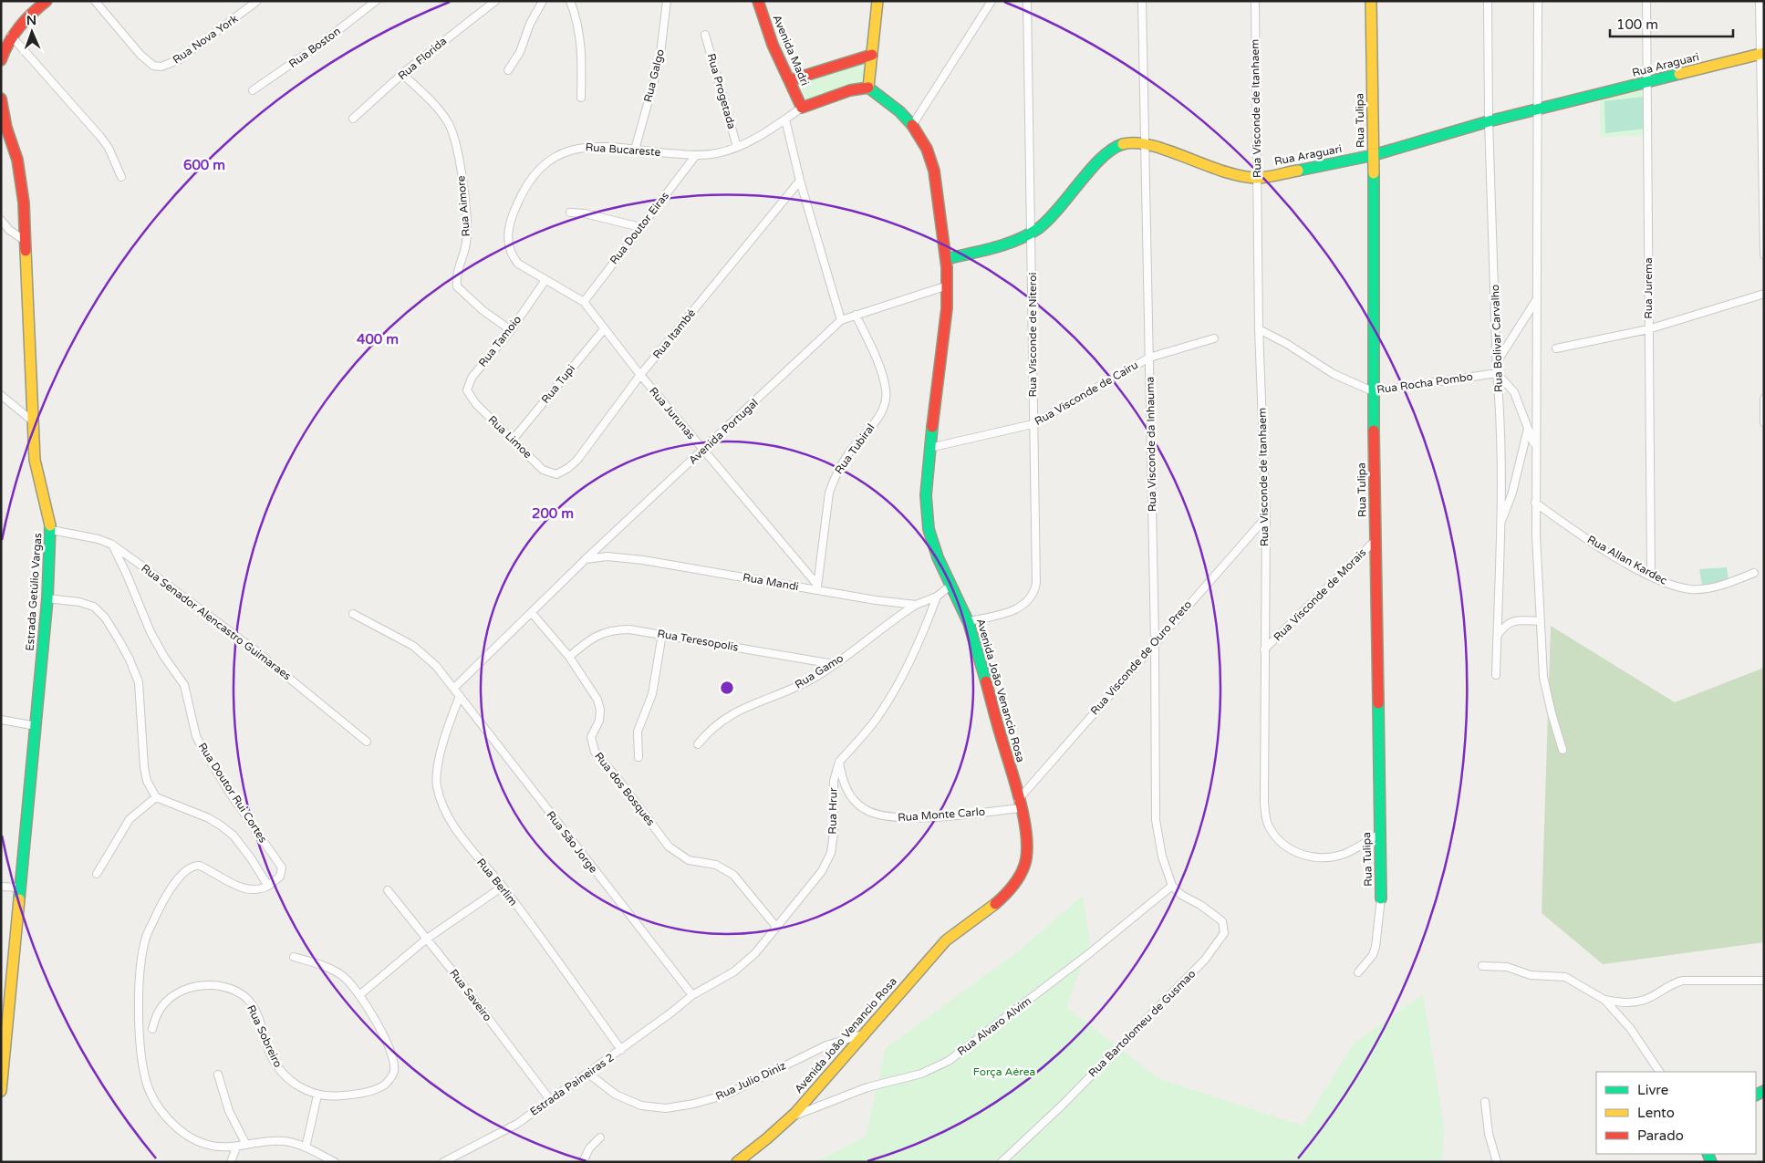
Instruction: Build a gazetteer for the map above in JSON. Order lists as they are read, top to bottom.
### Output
{
  "streets": {
    "main road": [
      "Avenida Madri",
      "Rua Araguari",
      "Rua Tulipa",
      "Estrada Getúlio Vargas",
      "Avenida João Venancio Rosa"
    ],
    "street": [
      "Rua Nova York",
      "Rua Boston",
      "Rua Florida",
      "Rua Galgo",
      "Rua Progetada",
      "Rua Visconde de Itanhaem",
      "Rua Bucareste",
      "Rua Aimore",
      "Rua Doutor Eiras",
      "Rua Jurema",
      "Rua Itambé",
      "Rua Visconde de Niteroi",
      "Rua Bolivar Carvalho",
      "Rua Tamoio",
      "Rua Rocha Pombo",
      "Rua Tupi",
      "Rua Visconde de Cairu",
      "Rua Jurunas",
      "Avenida Portugal",
      "Rua Limoe",
      "Rua Visconde da Inhauma",
      "Rua Tubiral",
      "Rua Allan Kardec",
      "Rua Mandi",
      "Rua Visconde de Morais",
      "Rua Senador Alencastro Guimaraes",
      "Rua Teresopolis",
      "Rua Visconde de Ouro Preto",
      "Rua Gamo",
      "Rua dos Bosques",
      "Rua Doutor Rui Cortes",
      "Rua Hrur",
      "Rua Monte Carlo",
      "Rua São Jorge",
      "Rua Berlim",
      "Rua Saveiro",
      "Rua Bartolomeu de Gusmao",
      "Rua Alvaro Alvim",
      "Rua Sobreiro",
      "Rua Julio Diniz",
      "Estrada Paineiras 2"
    ]
  },
  "crossings": [
    ["Avenida Madri", "Rua Bucareste"],
    ["Rua Florida", "Rua Aimore"],
    ["Rua Araguari", "Rua Visconde de Itanhaem"],
    ["Rua Araguari", "Rua Tulipa"],
    ["Rua Araguari", "Rua Jurema"],
    ["Rua Araguari", "Rua Visconde de Niteroi"],
    ["Rua Araguari", "Rua Bolivar Carvalho"],
    ["Rua Araguari", "Rua Visconde da Inhauma"],
    ["Rua Araguari", "Avenida João Venancio Rosa"],
    ["Rua Galgo", "Rua Bucareste"],
    ["Rua Progetada", "Rua Bucareste"],
    ["Rua Visconde de Itanhaem", "Rua Tulipa"],
    ["Rua Visconde de Itanhaem", "Rua Rocha Pombo"],
    ["Rua Visconde de Itanhaem", "Rua Visconde de Morais"],
    ["Rua Visconde de Itanhaem", "Rua Visconde de Ouro Preto"],
    ["Rua Tulipa", "Rua Rocha Pombo"],
    ["Rua Tulipa", "Rua Visconde de Morais"],
    ["Rua Bucareste", "Rua Doutor Eiras"],
    ["Rua Bucareste", "Rua Tamoio"],
    ["Rua Bucareste", "Rua Jurunas"],
    ["Rua Aimore", "Rua Tamoio"],
    ["Rua Doutor Eiras", "Rua Jurunas"],
    ["Rua Jurema", "Rua Allan Kardec"],
    ["Rua Itambé", "Rua Jurunas"],
    ["Rua Itambé", "Rua Limoe"],
    ["Rua Visconde de Niteroi", "Rua Visconde de Cairu"],
    ["Rua Visconde de Niteroi", "Avenida João Venancio Rosa"],
    ["Rua Bolivar Carvalho", "Rua Rocha Pombo"],
    ["Rua Tamoio", "Rua Limoe"],
    ["Rua Tupi", "Rua Jurunas"],
    ["Rua Tupi", "Rua Limoe"],
    ["Rua Visconde de Cairu", "Rua Visconde da Inhauma"],
    ["Rua Visconde de Cairu", "Avenida João Venancio Rosa"],
    ["Rua Jurunas", "Avenida Portugal"],
    ["Rua Jurunas", "Rua Tubiral"],
    ["Rua Jurunas", "Rua Mandi"],
    ["Avenida Portugal", "Rua Tubiral"],
    ["Avenida Portugal", "Rua Mandi"],
    ["Avenida Portugal", "Avenida João Venancio Rosa"],
    ["Avenida Portugal", "Rua dos Bosques"],
    ["Avenida Portugal", "Rua São Jorge"],
    ["Rua Visconde da Inhauma", "Rua Visconde de Ouro Preto"],
    ["Rua Visconde da Inhauma", "Rua Bartolomeu de Gusmao"],
    ["Rua Visconde da Inhauma", "Rua Alvaro Alvim"],
    ["Rua Tubiral", "Rua Mandi"],
    ["Rua Mandi", "Rua Gamo"],
    ["Rua Mandi", "Avenida João Venancio Rosa"],
    ["Rua Mandi", "Rua Hrur"],
    ["Estrada Getúlio Vargas", "Rua Senador Alencastro Guimaraes"],
    ["Rua Senador Alencastro Guimaraes", "Rua Doutor Rui Cortes"],
    ["Rua Teresopolis", "Rua Gamo"],
    ["Rua Teresopolis", "Rua dos Bosques"],
    ["Rua Visconde de Ouro Preto", "Avenida João Venancio Rosa"],
    ["Rua Visconde de Ouro Preto", "Rua Monte Carlo"],
    ["Avenida João Venancio Rosa", "Rua Monte Carlo"],
    ["Avenida João Venancio Rosa", "Rua Alvaro Alvim"],
    ["Avenida João Venancio Rosa", "Rua Julio Diniz"],
    ["Rua dos Bosques", "Rua Hrur"],
    ["Rua Hrur", "Rua Monte Carlo"],
    ["Rua Hrur", "Rua São Jorge"],
    ["Rua Hrur", "Estrada Paineiras 2"],
    ["Rua São Jorge", "Rua Berlim"],
    ["Rua São Jorge", "Estrada Paineiras 2"],
    ["Rua Berlim", "Estrada Paineiras 2"],
    ["Rua Saveiro", "Estrada Paineiras 2"],
    ["Rua Bartolomeu de Gusmao", "Rua Alvaro Alvim"],
    ["Rua Julio Diniz", "Estrada Paineiras 2"]
  ],
  "parks": ["Força Aérea"],
  "legend": ["Livre", "Lento", "Parado"],
  "scale_bar": "100 m",
  "north": "top",
  "rings": ["600 m", "400 m", "200 m"]
}
